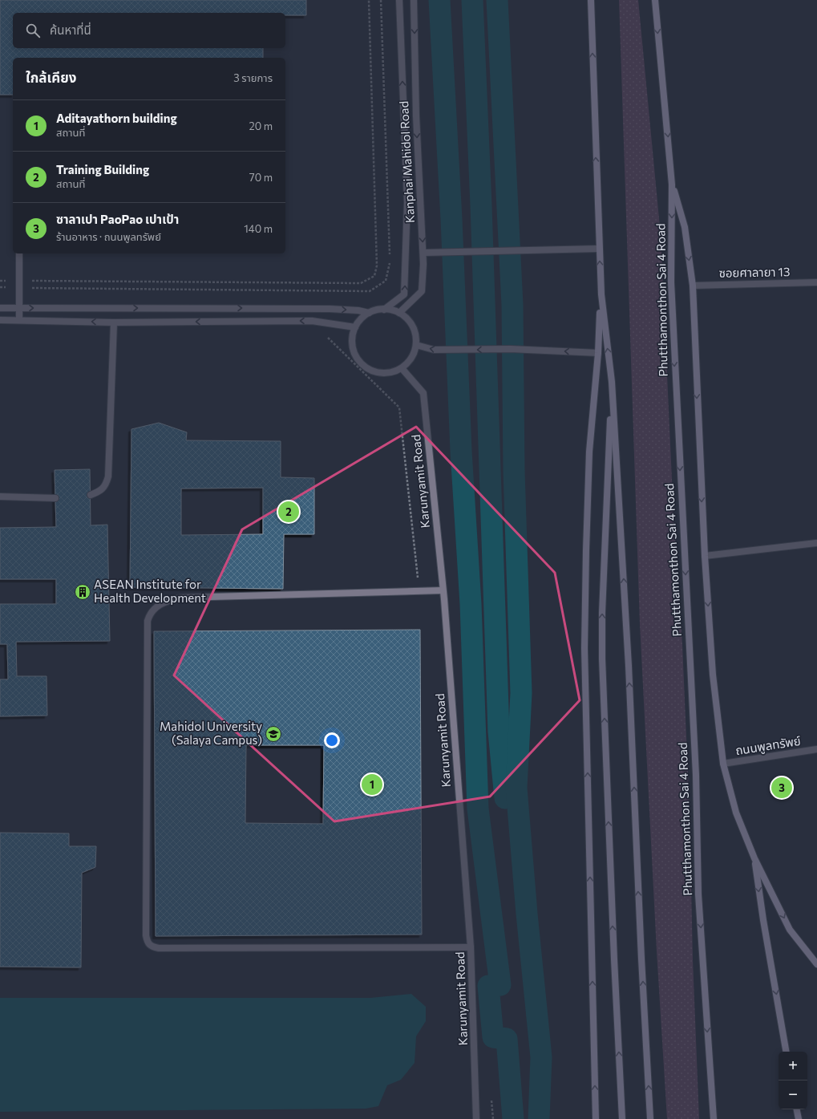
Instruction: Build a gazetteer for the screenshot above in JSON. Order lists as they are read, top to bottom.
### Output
{
  "streets": {
    "main road": ["Phutthamonthon Sai 4 Road"],
    "street": [
      "Kanphai Mahidol Road",
      "ซอยศาลายา 13",
      "Karunyamit Road",
      "ถนนพูลทรัพย์"
    ]
  },
  "crossings": [
    ["Kanphai Mahidol Road", "Karunyamit Road"]
  ],
  "places": {
    "building": ["ASEAN Institute for Health Development"],
    "school or university": ["Mahidol University (Salaya Campus)"]
  },
  "page": {
    "search": "ค้นหาที่นี่",
    "heading": ["ใกล้เคียง", "3 รายการ"],
    "list": [
      {
        "mark": "1",
        "name": "Aditayathorn building",
        "note": "สถานที่",
        "value": "20 m"
      },
      {
        "mark": "2",
        "name": "Training Building",
        "note": "สถานที่",
        "value": "70 m"
      },
      {
        "mark": "3",
        "name": "ซาลาเปา PaoPao เปาเป้า",
        "note": "ร้านอาหาร · ถนนพูลทรัพย์",
        "value": "140 m"
      }
    ],
    "pins": ["2", "1", "3"],
    "map_buttons": ["+", "−"]
  }
}
